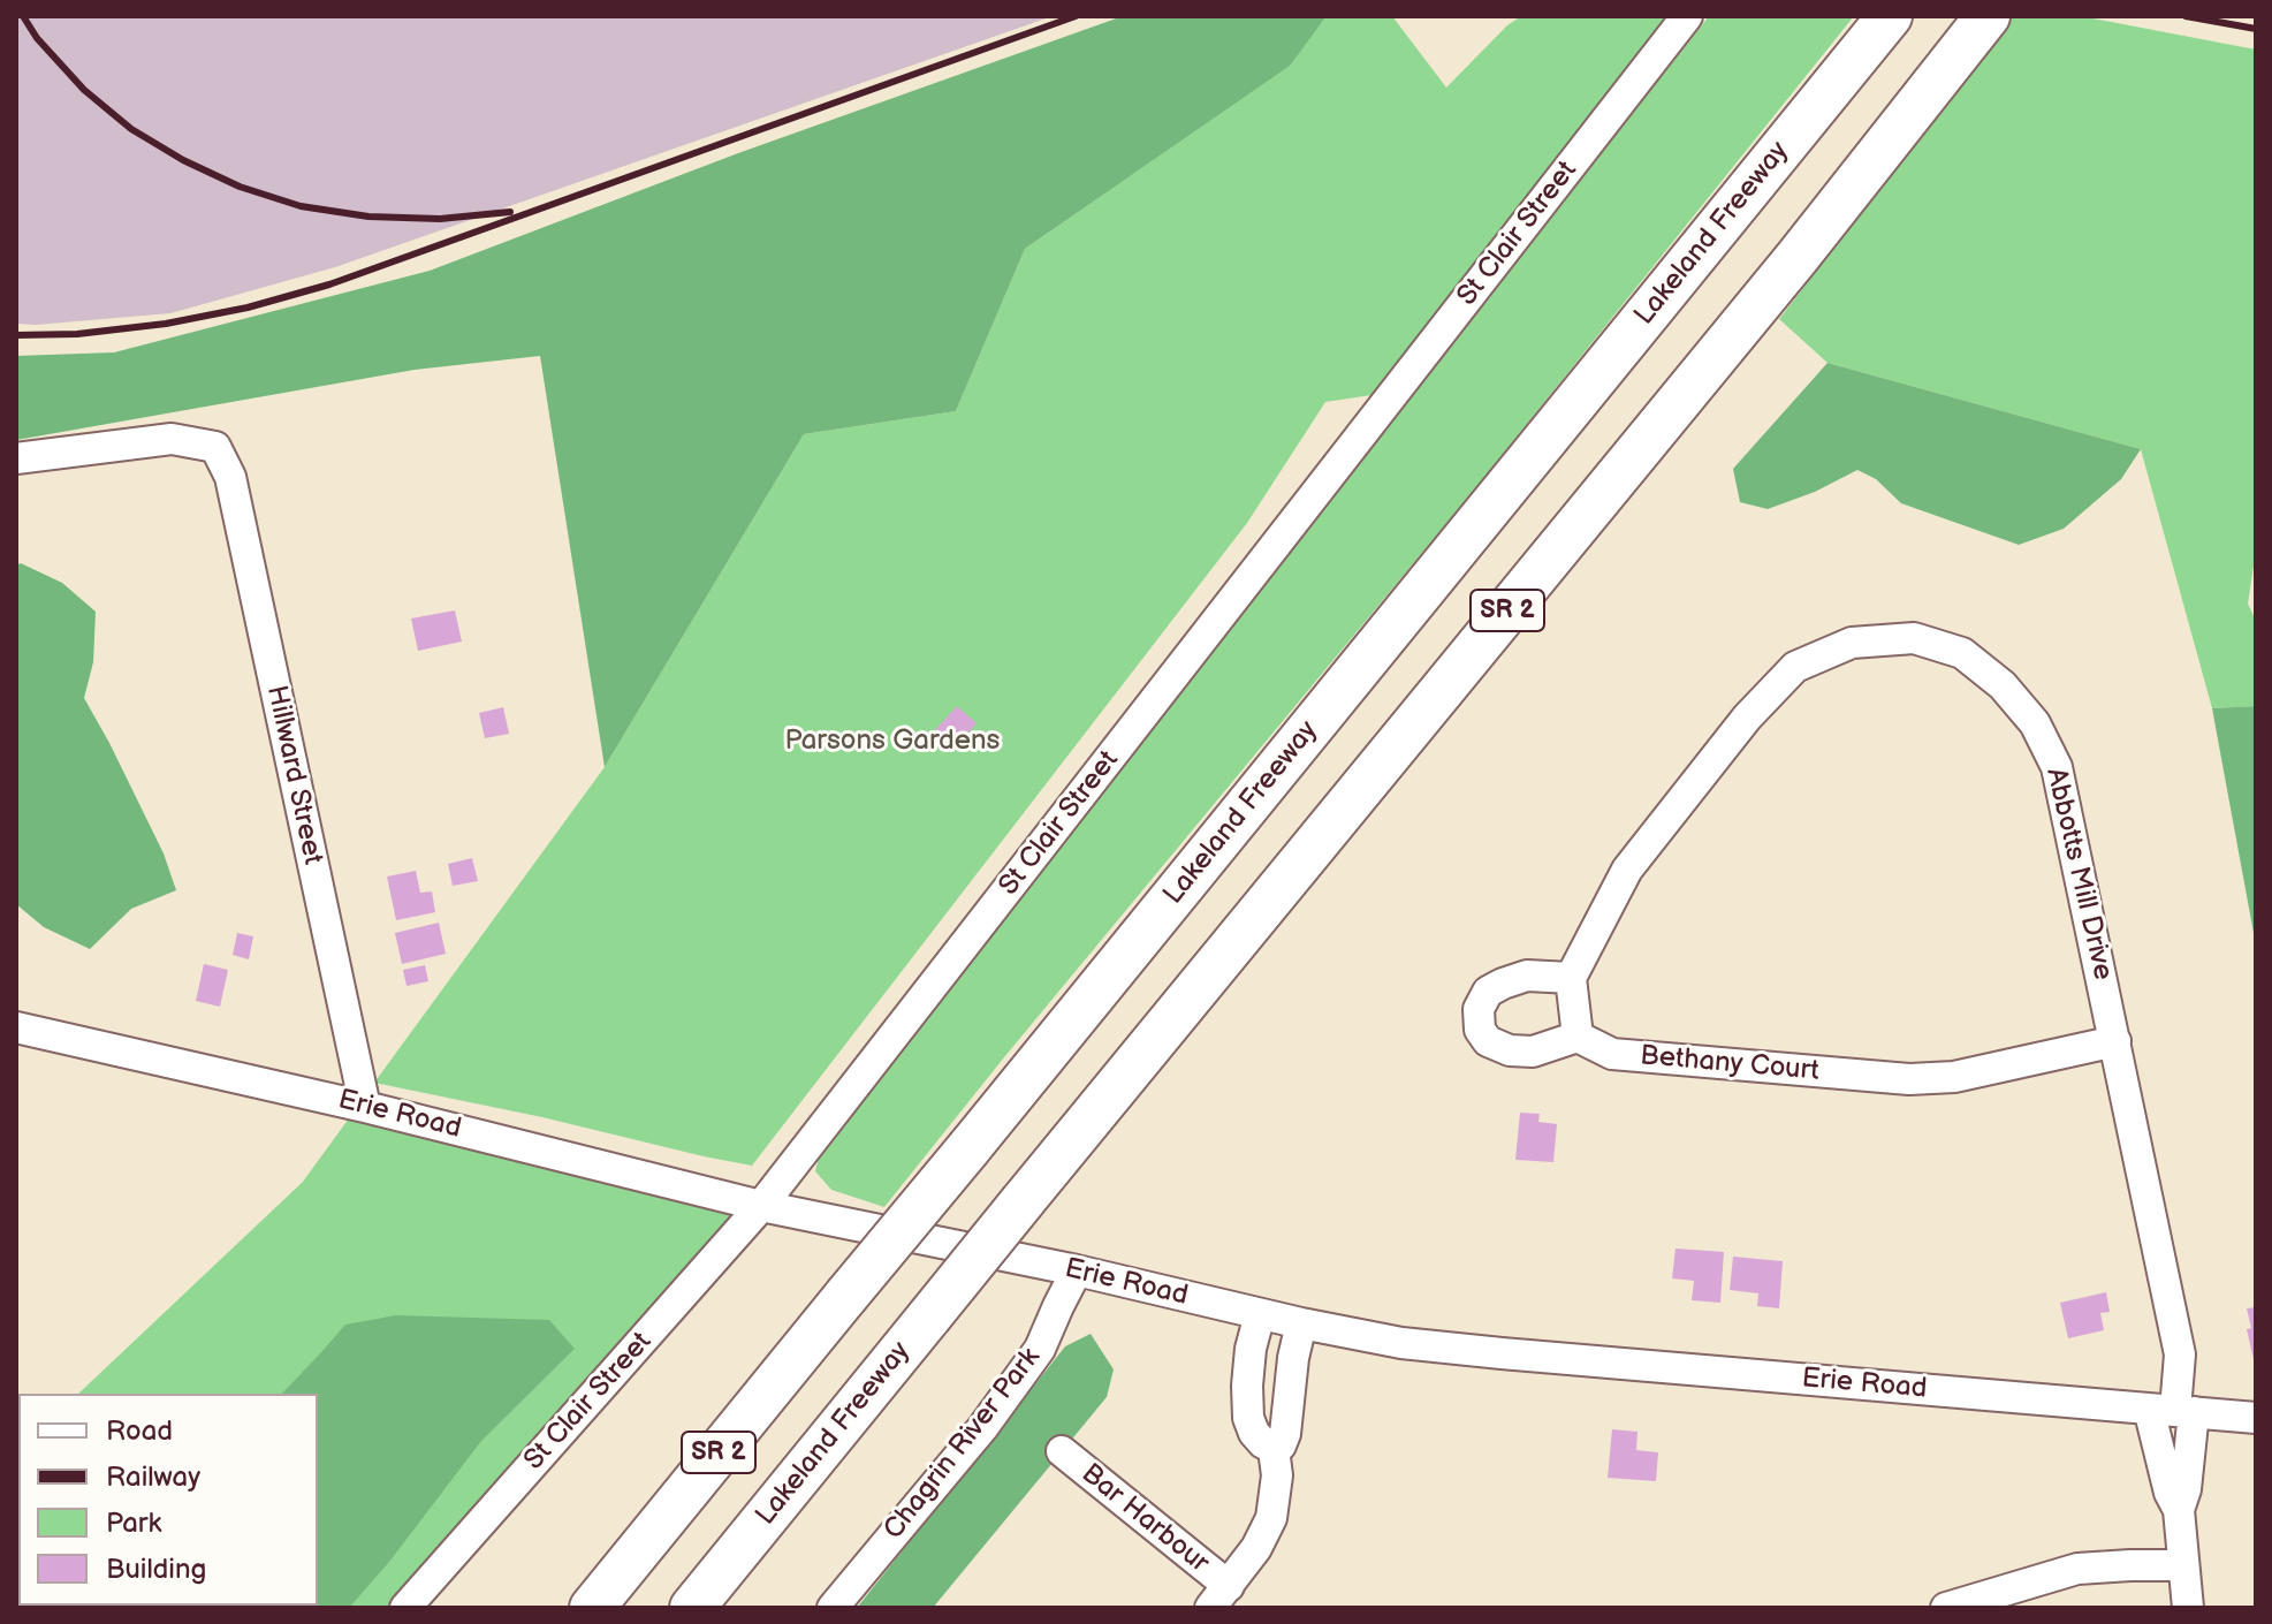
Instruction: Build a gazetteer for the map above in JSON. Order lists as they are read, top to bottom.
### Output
{
  "streets": {
    "highway": ["Lakeland Freeway", "SR 2"],
    "street": [
      "St Clair Street",
      "Hillward Street",
      "Abbotts Mill Drive",
      "Bethany Court",
      "Erie Road",
      "Chagrin River Park",
      "Bar Harbour"
    ]
  },
  "crossings": [
    ["St Clair Street", "Erie Road"],
    ["Hillward Street", "Erie Road"],
    ["Abbotts Mill Drive", "Bethany Court"],
    ["Abbotts Mill Drive", "Erie Road"],
    ["Erie Road", "Chagrin River Park"]
  ],
  "parks": ["Parsons Gardens"],
  "legend": [
    "Road",
    "Railway",
    "Park",
    "Building"
  ]
}
